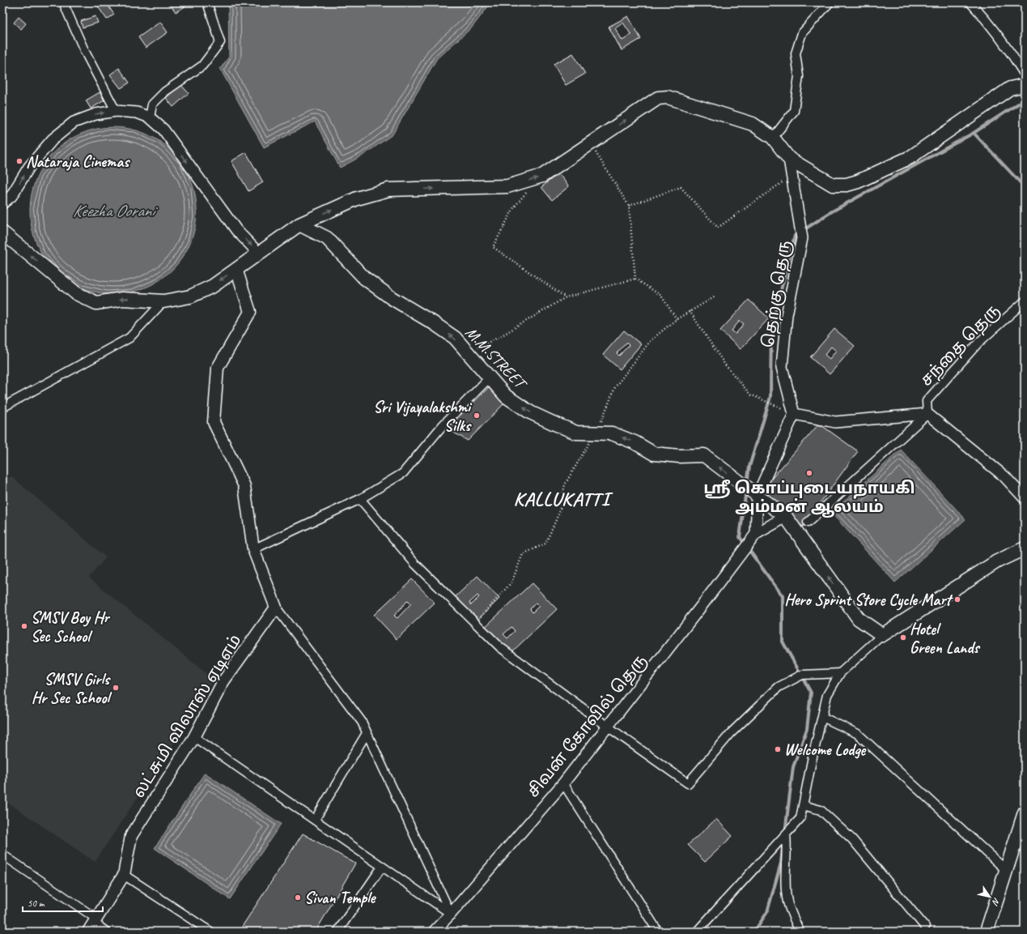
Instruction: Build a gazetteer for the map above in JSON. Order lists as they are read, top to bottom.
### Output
{
  "streets": {
    "main road": ["M.M.STREET", "லட்சுமி விலாஸ் ஏடிஎம்"],
    "street": ["தெற்கு தெரு", "சந்தை தெரு", "சிவன் கோவில் தெரு"]
  },
  "one_way": ["M.M.STREET"],
  "districts": ["KALLUKATTI"],
  "water": ["Keezha Oorani"],
  "places": [
    "Nataraja Cinemas",
    "Sri Vijayalakshmi Silks",
    "ஸ்ரீ கொப்புடையநாயகி அம்மன் ஆலயம்",
    "Hero Sprint Store Cycle Mart",
    "SMSV Boy Hr Sec School",
    "Hotel Green Lands",
    "SMSV Girls Hr Sec School",
    "Welcome Lodge",
    "Sivan Temple"
  ],
  "scale_bar": "50 m",
  "north": "bottom right"
}
